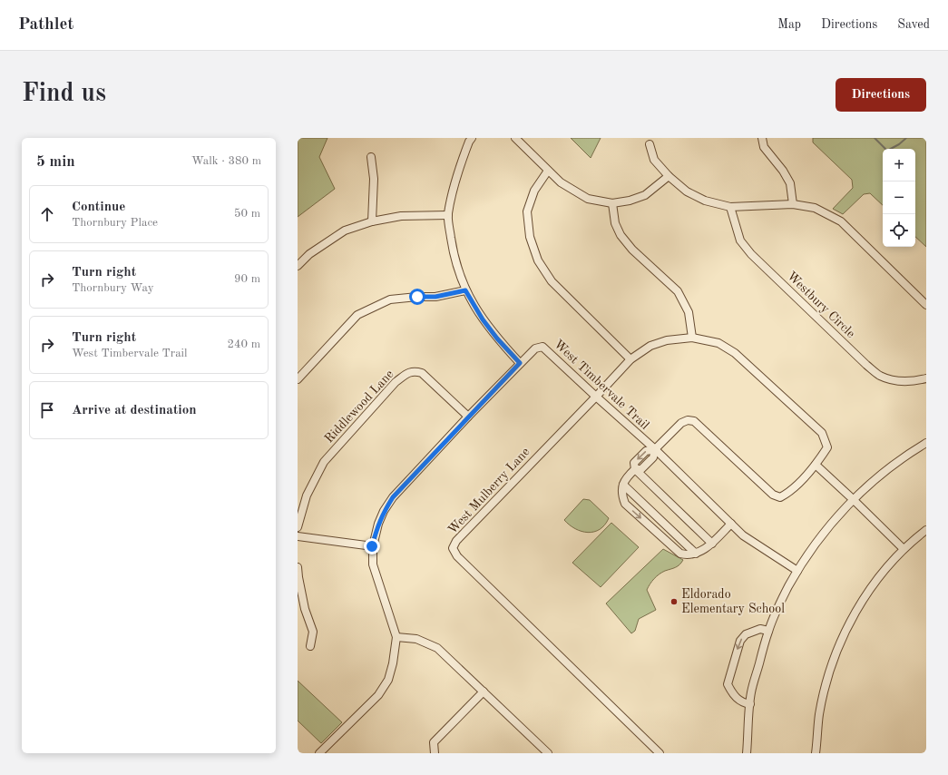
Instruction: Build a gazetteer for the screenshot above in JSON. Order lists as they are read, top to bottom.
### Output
{
  "streets": {
    "street": [
      "Westbury Circle",
      "West Timbervale Trail",
      "Riddlewood Lane",
      "West Mulberry Lane"
    ]
  },
  "crossings": [
    ["West Timbervale Trail", "Riddlewood Lane"],
    ["West Timbervale Trail", "West Mulberry Lane"]
  ],
  "places": ["Eldorado Elementary School"],
  "page": {
    "header": "Pathlet",
    "nav": ["Map", "Directions", "Saved"],
    "buttons": "Directions",
    "title": "Find us",
    "heading": ["5 min", "Walk · 380 m"],
    "map_buttons": ["+", "−"],
    "list": [
      ["Continue", "Thornbury Place", "50 m"],
      ["Turn right", "Thornbury Way", "90 m"],
      ["Turn right", "West Timbervale Trail", "240 m"],
      "Arrive at destination"
    ]
  }
}
